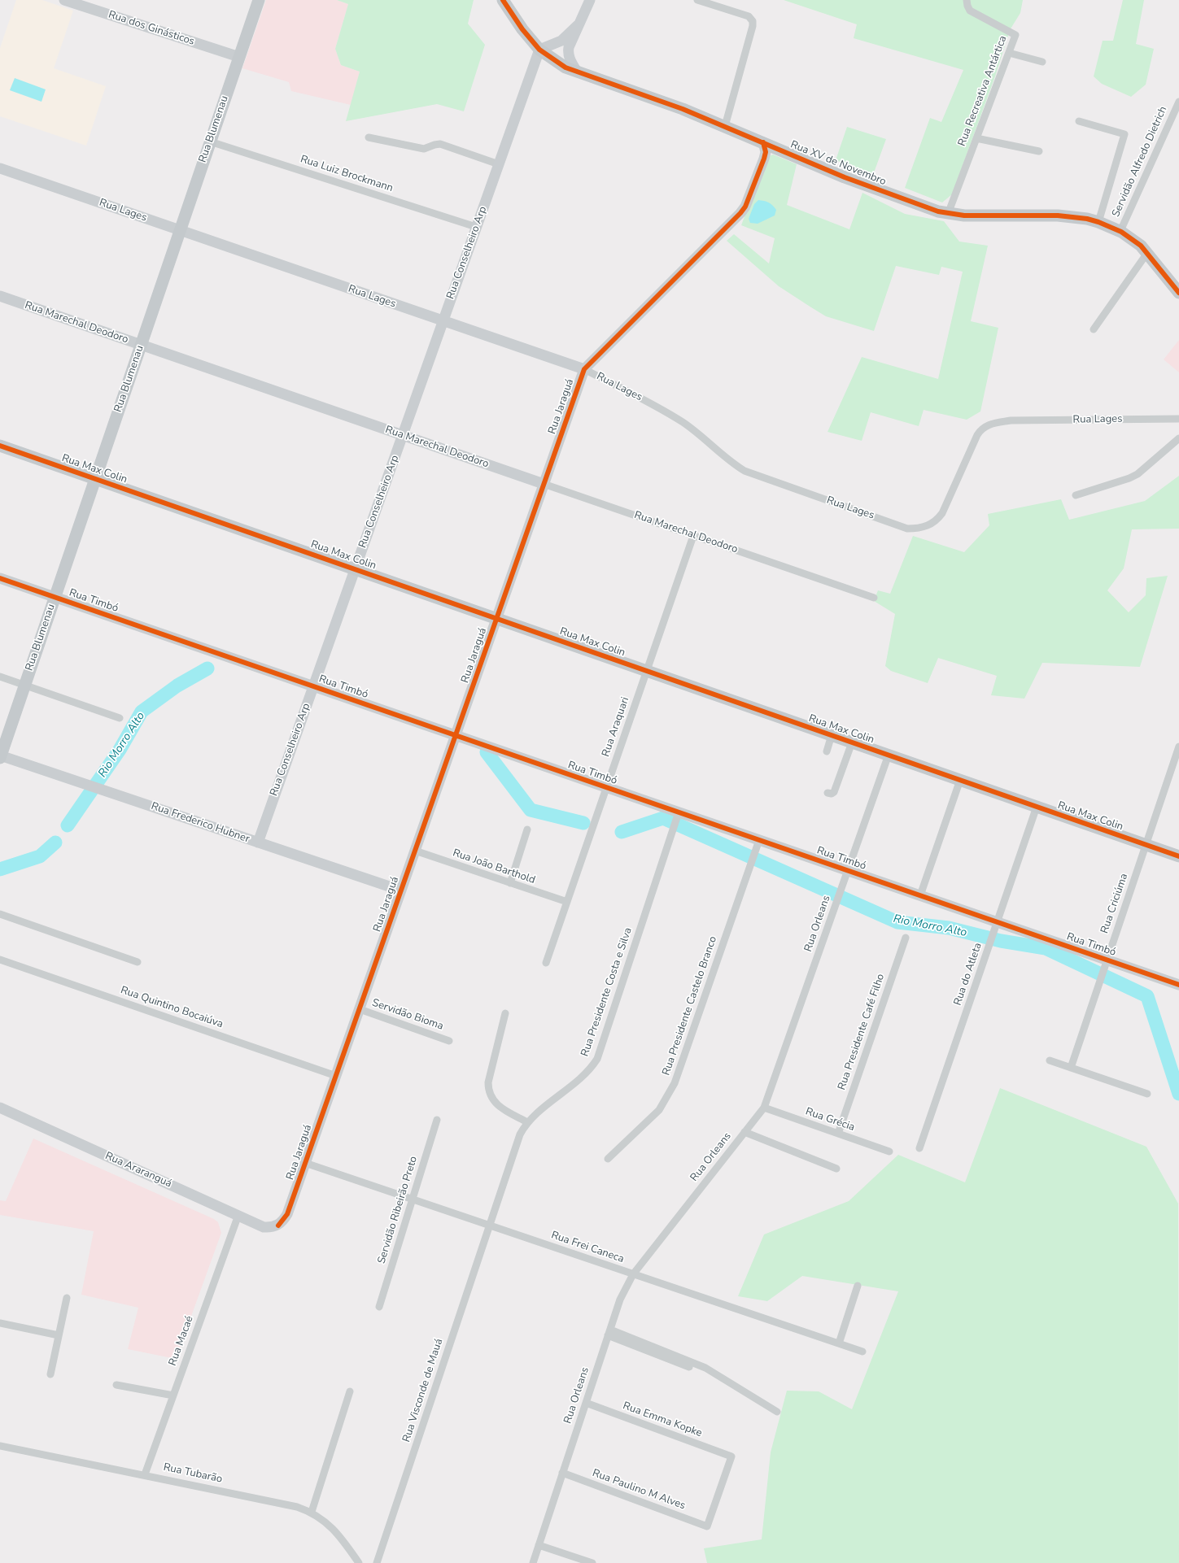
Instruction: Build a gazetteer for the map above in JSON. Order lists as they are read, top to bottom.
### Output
{
  "streets": {
    "main road": [
      "Rua dos Ginásticos",
      "Rua Blumenau",
      "Rua XV de Novembro",
      "Rua Lages",
      "Rua Conselheiro Arp",
      "Rua Marechal Deodoro",
      "Rua Jaraguá",
      "Rua Max Colin",
      "Rua Timbó",
      "Rua Frederico Hubner",
      "Rua Araranguá"
    ],
    "street": [
      "Rua Recreativa Antártica",
      "Servidão Alfredo Dietrich",
      "Rua Luiz Brockmann",
      "Rua Araquari",
      "Rua João Barthold",
      "Rua Criciúma",
      "Rua Orleans",
      "Rua do Atleta",
      "Rua Presidente Costa e Silva",
      "Rua Presidente Castelo Branco",
      "Rua Quintino Bocaiúva",
      "Servidão Bioma",
      "Rua Presidente Café Filho",
      "Rua Grécia",
      "Servidão Ribeirão Preto",
      "Rua Frei Caneca",
      "Rua Macaé",
      "Rua Visconde de Mauá",
      "Rua Emma Kopke",
      "Rua Tubarão",
      "Rua Paulino M Alves"
    ]
  },
  "crossings": [
    ["Rua dos Ginásticos", "Rua Blumenau"],
    ["Rua Recreativa Antártica", "Rua XV de Novembro"],
    ["Rua Blumenau", "Rua Luiz Brockmann"],
    ["Rua Blumenau", "Rua Lages"],
    ["Rua Blumenau", "Rua Marechal Deodoro"],
    ["Rua Blumenau", "Rua Max Colin"],
    ["Rua Blumenau", "Rua Timbó"],
    ["Rua Blumenau", "Rua Frederico Hubner"],
    ["Servidão Alfredo Dietrich", "Rua XV de Novembro"],
    ["Rua XV de Novembro", "Rua Conselheiro Arp"],
    ["Rua XV de Novembro", "Rua Jaraguá"],
    ["Rua Luiz Brockmann", "Rua Conselheiro Arp"],
    ["Rua Lages", "Rua Conselheiro Arp"],
    ["Rua Lages", "Rua Jaraguá"],
    ["Rua Conselheiro Arp", "Rua Marechal Deodoro"],
    ["Rua Conselheiro Arp", "Rua Max Colin"],
    ["Rua Conselheiro Arp", "Rua Timbó"],
    ["Rua Conselheiro Arp", "Rua Frederico Hubner"],
    ["Rua Marechal Deodoro", "Rua Jaraguá"],
    ["Rua Marechal Deodoro", "Rua Araquari"],
    ["Rua Jaraguá", "Rua Max Colin"],
    ["Rua Jaraguá", "Rua Timbó"],
    ["Rua Jaraguá", "Rua Frederico Hubner"],
    ["Rua Jaraguá", "Rua João Barthold"],
    ["Rua Jaraguá", "Rua Quintino Bocaiúva"],
    ["Rua Jaraguá", "Servidão Bioma"],
    ["Rua Jaraguá", "Rua Araranguá"],
    ["Rua Jaraguá", "Rua Frei Caneca"],
    ["Rua Max Colin", "Rua Araquari"],
    ["Rua Max Colin", "Rua Criciúma"],
    ["Rua Max Colin", "Rua Orleans"],
    ["Rua Max Colin", "Rua do Atleta"],
    ["Rua Timbó", "Rua Araquari"],
    ["Rua Timbó", "Rua Criciúma"],
    ["Rua Timbó", "Rua Orleans"],
    ["Rua Timbó", "Rua do Atleta"],
    ["Rua Timbó", "Rua Presidente Costa e Silva"],
    ["Rua Timbó", "Rua Presidente Castelo Branco"],
    ["Rua Araquari", "Rua João Barthold"],
    ["Rua Orleans", "Rua Grécia"],
    ["Rua Orleans", "Rua Frei Caneca"],
    ["Rua Orleans", "Rua Emma Kopke"],
    ["Rua Orleans", "Rua Paulino M Alves"],
    ["Rua Presidente Costa e Silva", "Rua Frei Caneca"],
    ["Rua Presidente Costa e Silva", "Rua Visconde de Mauá"],
    ["Rua Presidente Café Filho", "Rua Grécia"],
    ["Rua Araranguá", "Rua Macaé"],
    ["Servidão Ribeirão Preto", "Rua Frei Caneca"],
    ["Rua Frei Caneca", "Rua Visconde de Mauá"],
    ["Rua Macaé", "Rua Tubarão"],
    ["Rua Emma Kopke", "Rua Paulino M Alves"]
  ],
  "water": ["Rio Morro Alto"]
}
